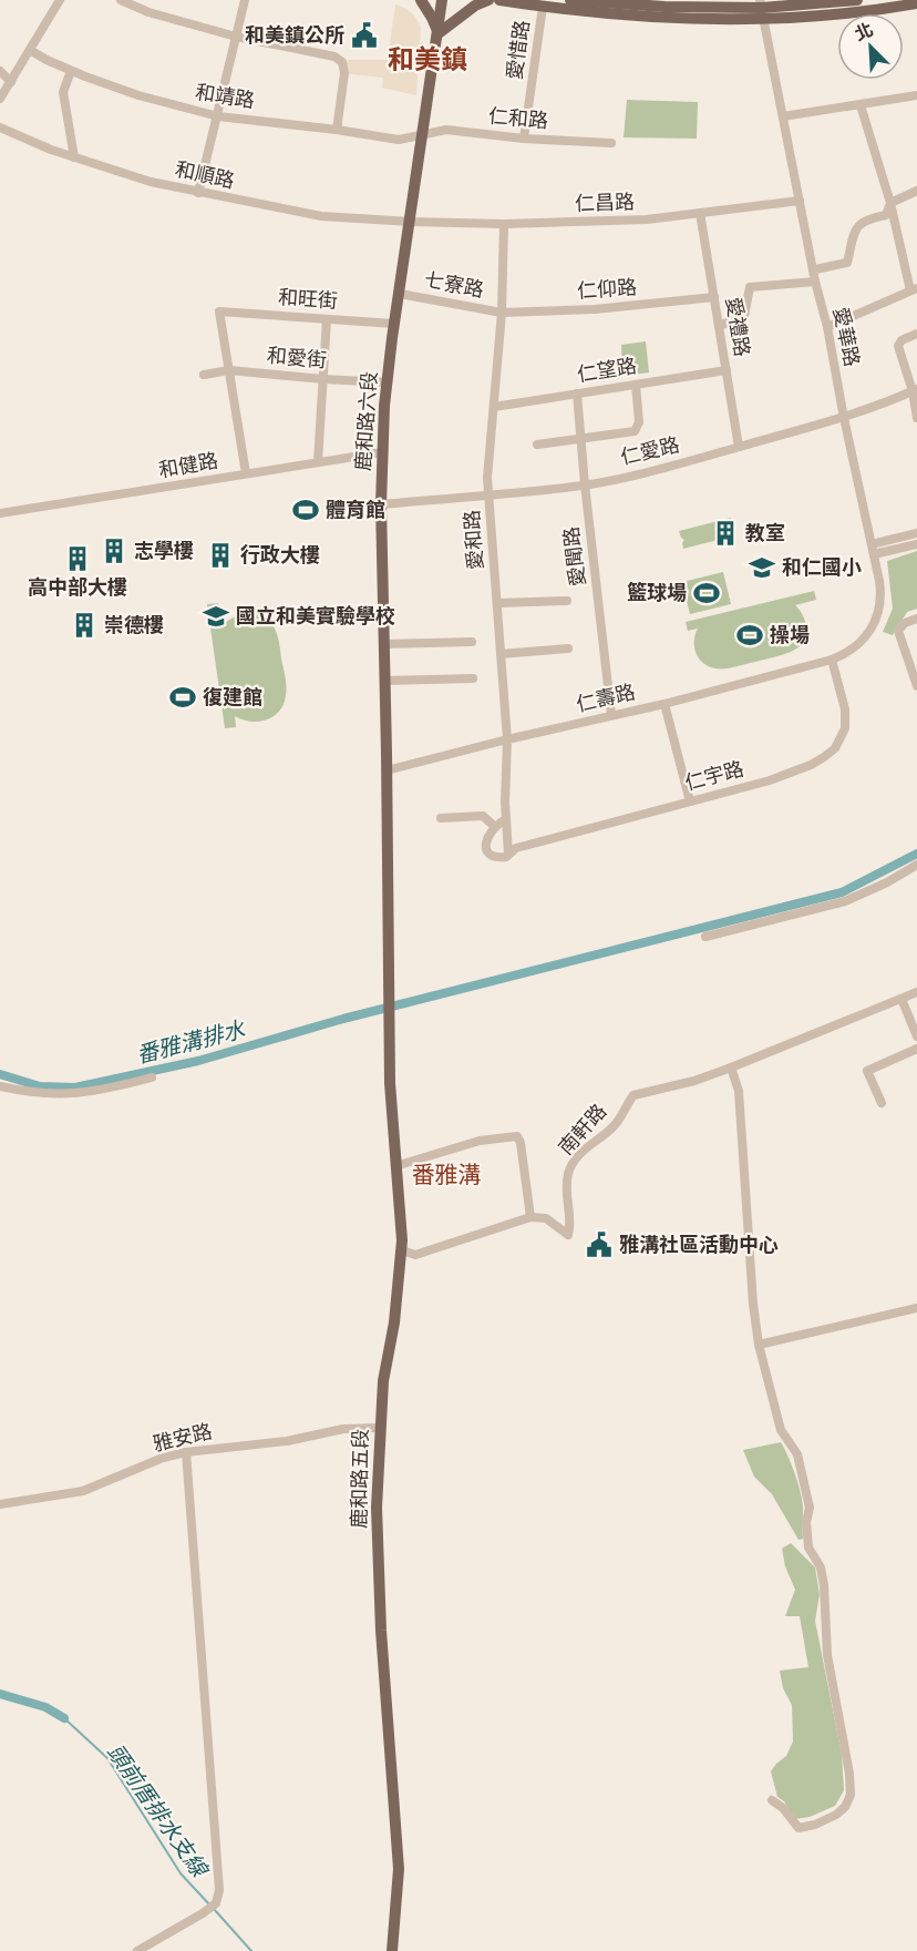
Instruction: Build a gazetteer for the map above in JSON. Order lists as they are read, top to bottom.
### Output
{
  "streets": {
    "main road": ["鹿和路六段", "鹿和路五段"],
    "street": [
      "愛惜路",
      "和靖路",
      "仁和路",
      "和順路",
      "仁昌路",
      "七寮路",
      "仁仰路",
      "和旺街",
      "愛禮路",
      "愛華路",
      "和愛街",
      "仁望路",
      "仁愛路",
      "和健路",
      "愛和路",
      "愛聞路",
      "仁壽路",
      "仁宇路",
      "南軒路",
      "雅安路"
    ]
  },
  "crossings": [
    ["愛惜路", "仁和路"],
    ["和靖路", "仁和路"],
    ["和靖路", "鹿和路六段"],
    ["仁和路", "鹿和路六段"],
    ["和順路", "仁昌路"],
    ["和順路", "鹿和路六段"],
    ["仁昌路", "愛禮路"],
    ["仁昌路", "愛華路"],
    ["仁昌路", "鹿和路六段"],
    ["仁昌路", "愛和路"],
    ["七寮路", "仁仰路"],
    ["七寮路", "鹿和路六段"],
    ["七寮路", "愛和路"],
    ["仁仰路", "愛禮路"],
    ["仁仰路", "愛和路"],
    ["和旺街", "和愛街"],
    ["和旺街", "鹿和路六段"],
    ["愛禮路", "仁望路"],
    ["愛禮路", "仁愛路"],
    ["愛華路", "仁愛路"],
    ["愛華路", "仁壽路"],
    ["愛華路", "仁宇路"],
    ["和愛街", "鹿和路六段"],
    ["仁望路", "愛和路"],
    ["仁望路", "愛聞路"],
    ["鹿和路六段", "仁愛路"],
    ["鹿和路六段", "和健路"],
    ["鹿和路六段", "仁壽路"],
    ["鹿和路六段", "鹿和路五段"],
    ["仁愛路", "愛和路"],
    ["仁愛路", "愛聞路"],
    ["愛和路", "仁壽路"],
    ["愛和路", "仁宇路"],
    ["愛聞路", "仁壽路"],
    ["仁壽路", "仁宇路"],
    ["雅安路", "鹿和路五段"]
  ],
  "districts": ["和美鎮", "番雅溝"],
  "water": ["番雅溝排水", "頭前厝排水支線"],
  "places": {
    "public building": ["和美鎮公所", "雅溝社區活動中心"],
    "sports": [
      "體育館",
      "籃球場",
      "操場",
      "復建館"
    ],
    "building": [
      "教室",
      "志學樓",
      "行政大樓",
      "高中部大樓",
      "崇德樓"
    ],
    "school or university": ["和仁國小", "國立和美實驗學校"]
  },
  "north": "top left"
}
